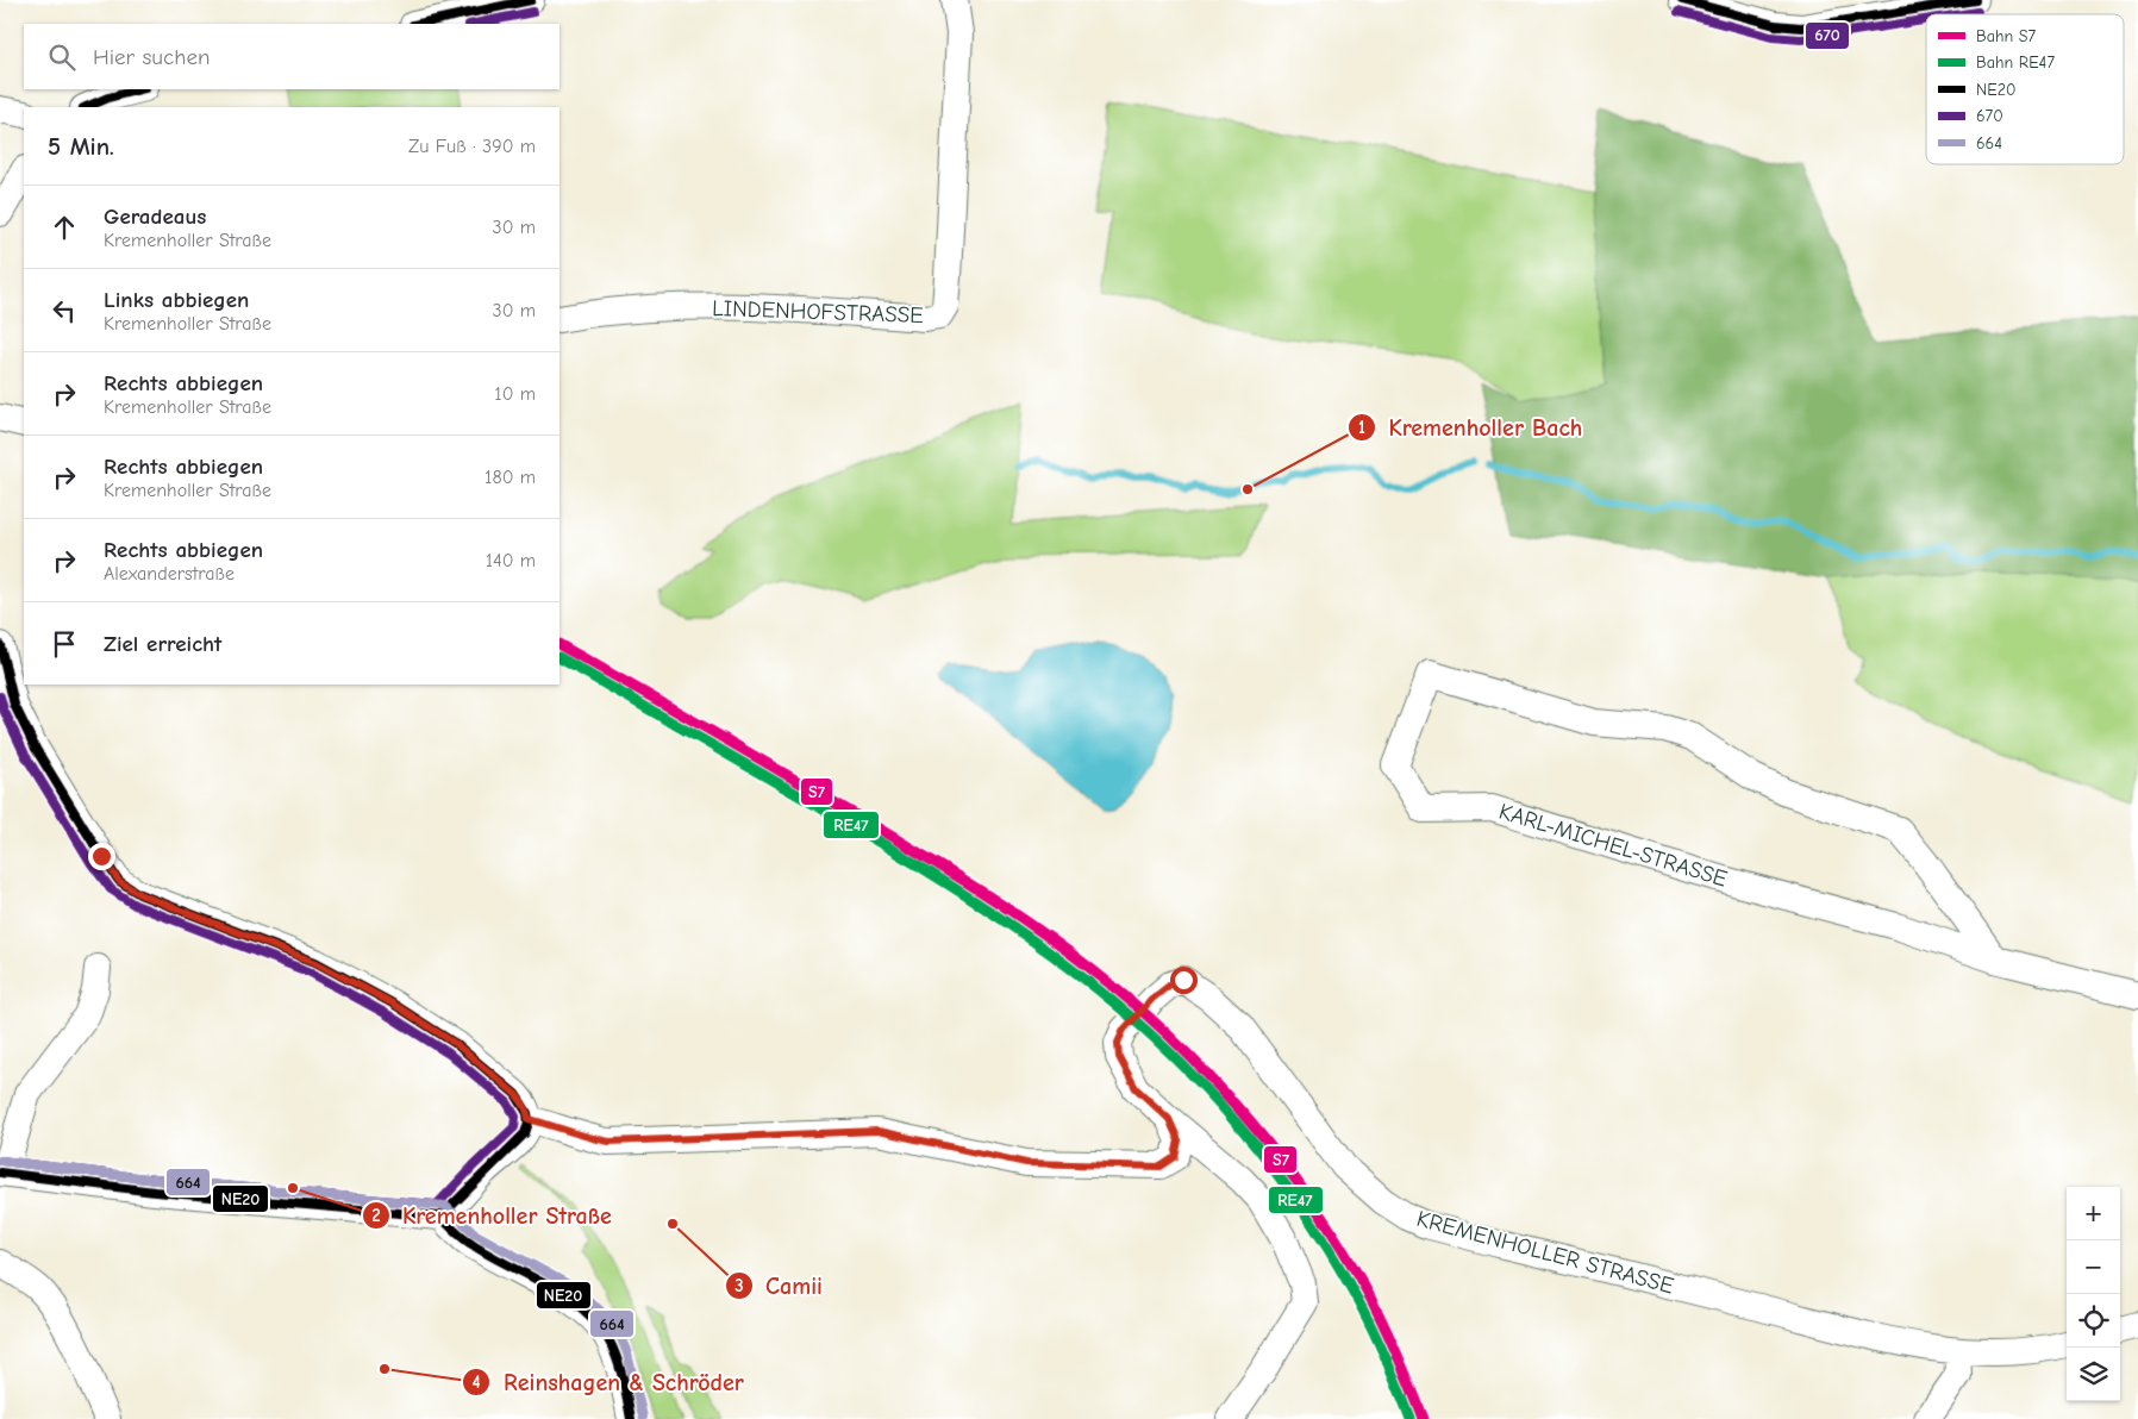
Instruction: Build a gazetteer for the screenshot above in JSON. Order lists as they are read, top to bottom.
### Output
{
  "streets": {
    "street": ["LINDENHOFSTRASSE", "KARL-MICHEL-STRASSE", "KREMENHOLLER STRASSE"]
  },
  "places": [
    "Kremenholler Bach",
    "Kremenholler Straße",
    "Camii",
    "Reinshagen & Schröder"
  ],
  "lines": [
    "transit line NE20",
    "transit line 670",
    "rail line S7",
    "rail line RE47",
    "transit line 664"
  ],
  "legend": [
    "Bahn S7",
    "Bahn RE47",
    "NE20",
    "670",
    "664"
  ],
  "page": {
    "search": "Hier suchen",
    "heading": ["5 Min.", "Zu Fuß · 390 m"],
    "list": [
      ["Geradeaus", "Kremenholler Straße", "30 m"],
      ["Links abbiegen", "Kremenholler Straße", "30 m"],
      ["Rechts abbiegen", "Kremenholler Straße", "10 m"],
      ["Rechts abbiegen", "Kremenholler Straße", "180 m"],
      ["Rechts abbiegen", "Alexanderstraße", "140 m"],
      "Ziel erreicht"
    ],
    "map_buttons": ["+", "−"]
  }
}
